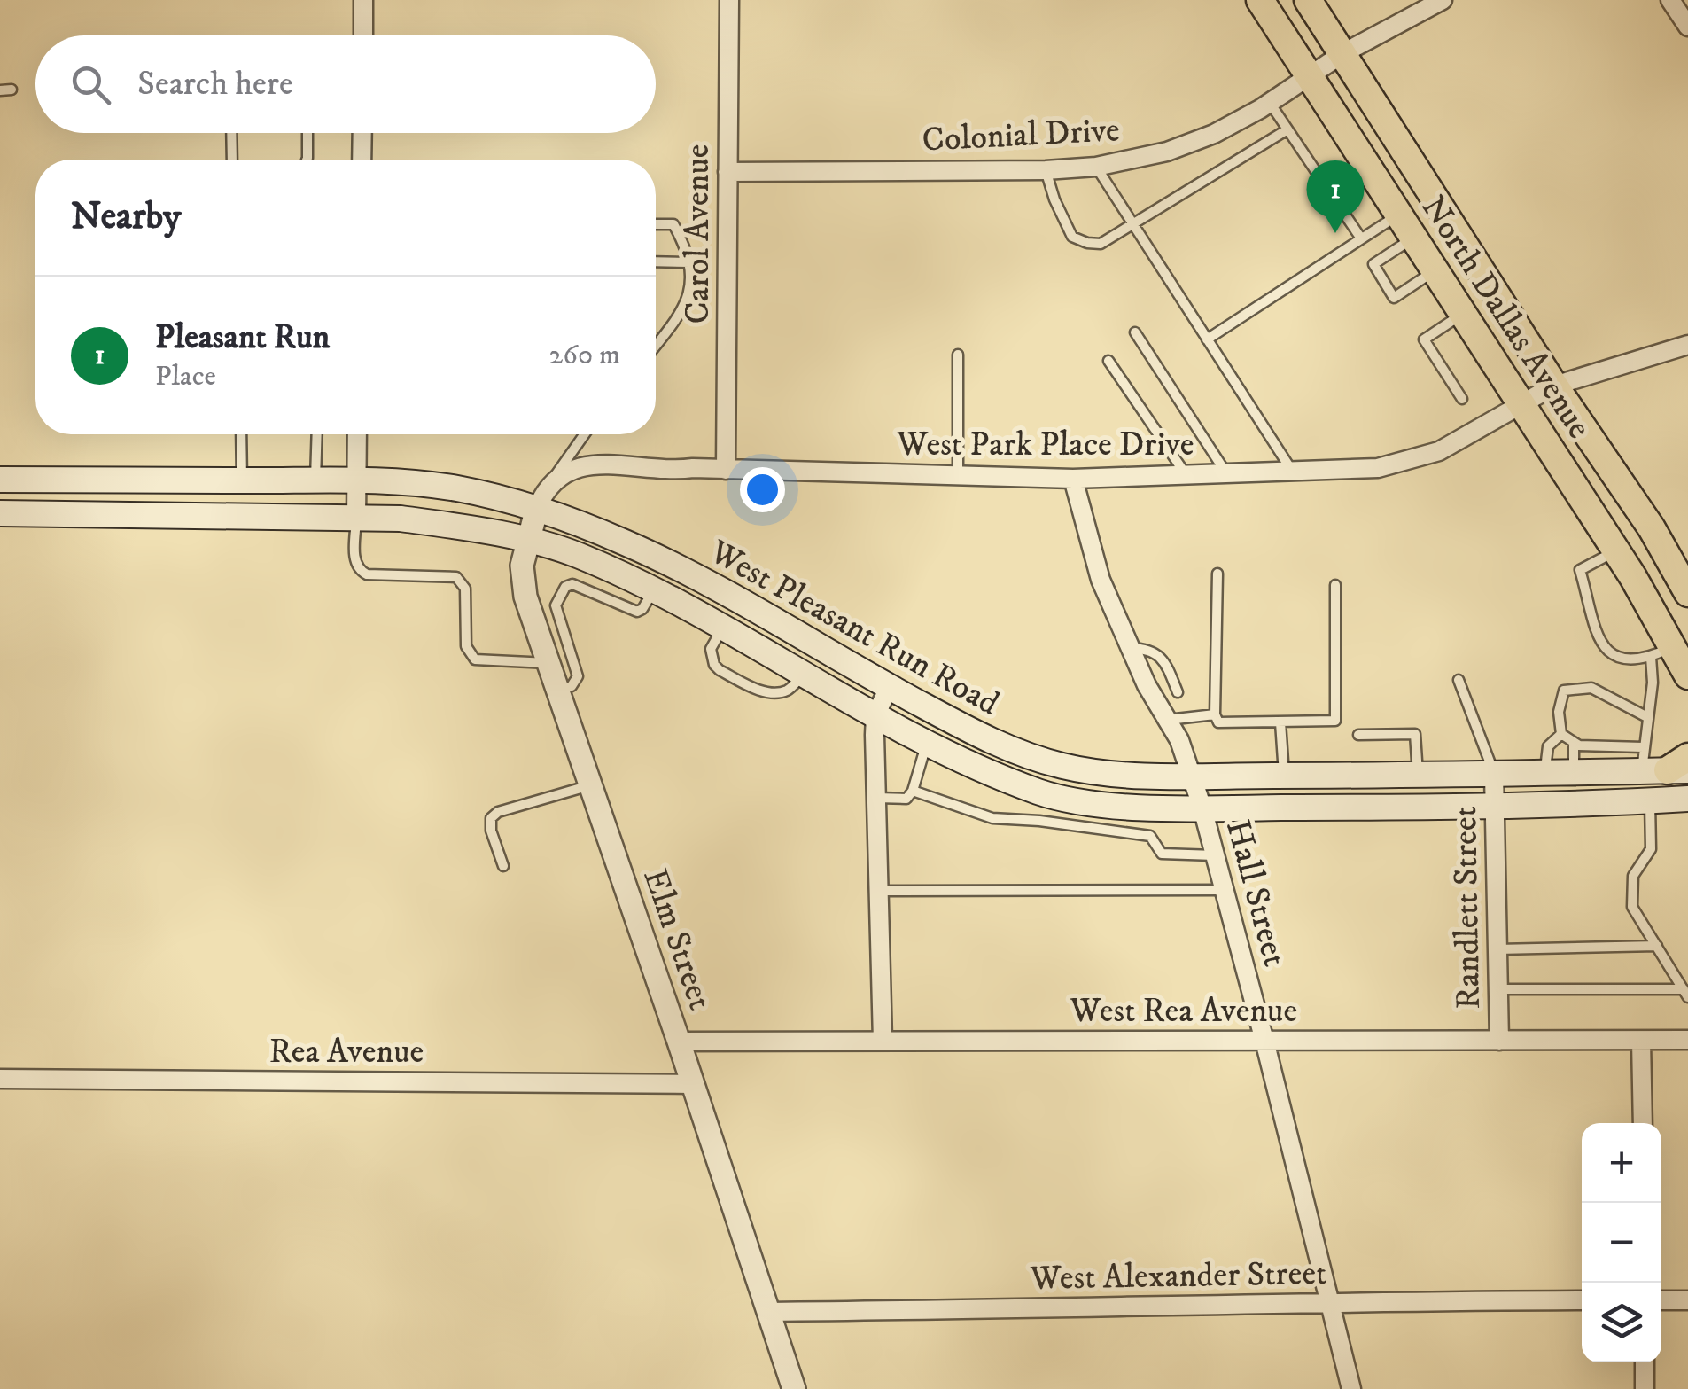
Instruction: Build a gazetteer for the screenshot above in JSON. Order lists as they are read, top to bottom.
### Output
{
  "streets": {
    "main road": ["North Dallas Avenue", "West Pleasant Run Road"],
    "street": [
      "Colonial Drive",
      "Carol Avenue",
      "West Park Place Drive",
      "Hall Street",
      "Randlett Street",
      "Elm Street",
      "West Rea Avenue",
      "Rea Avenue",
      "West Alexander Street"
    ]
  },
  "crossings": [
    ["Colonial Drive", "Carol Avenue"],
    ["Colonial Drive", "North Dallas Avenue"],
    ["Carol Avenue", "West Park Place Drive"],
    ["North Dallas Avenue", "West Park Place Drive"],
    ["West Park Place Drive", "Hall Street"],
    ["West Pleasant Run Road", "Hall Street"],
    ["West Pleasant Run Road", "Randlett Street"],
    ["West Pleasant Run Road", "Elm Street"],
    ["Hall Street", "West Rea Avenue"],
    ["Hall Street", "West Alexander Street"],
    ["Randlett Street", "West Rea Avenue"],
    ["Elm Street", "West Rea Avenue"],
    ["Elm Street", "Rea Avenue"],
    ["Elm Street", "West Alexander Street"]
  ],
  "page": {
    "search": "Search here",
    "heading": "Nearby",
    "pins": "1",
    "list": [
      {
        "mark": "1",
        "name": "Pleasant Run",
        "note": "Place",
        "value": "260 m"
      }
    ],
    "map_buttons": ["+", "−"]
  }
}
